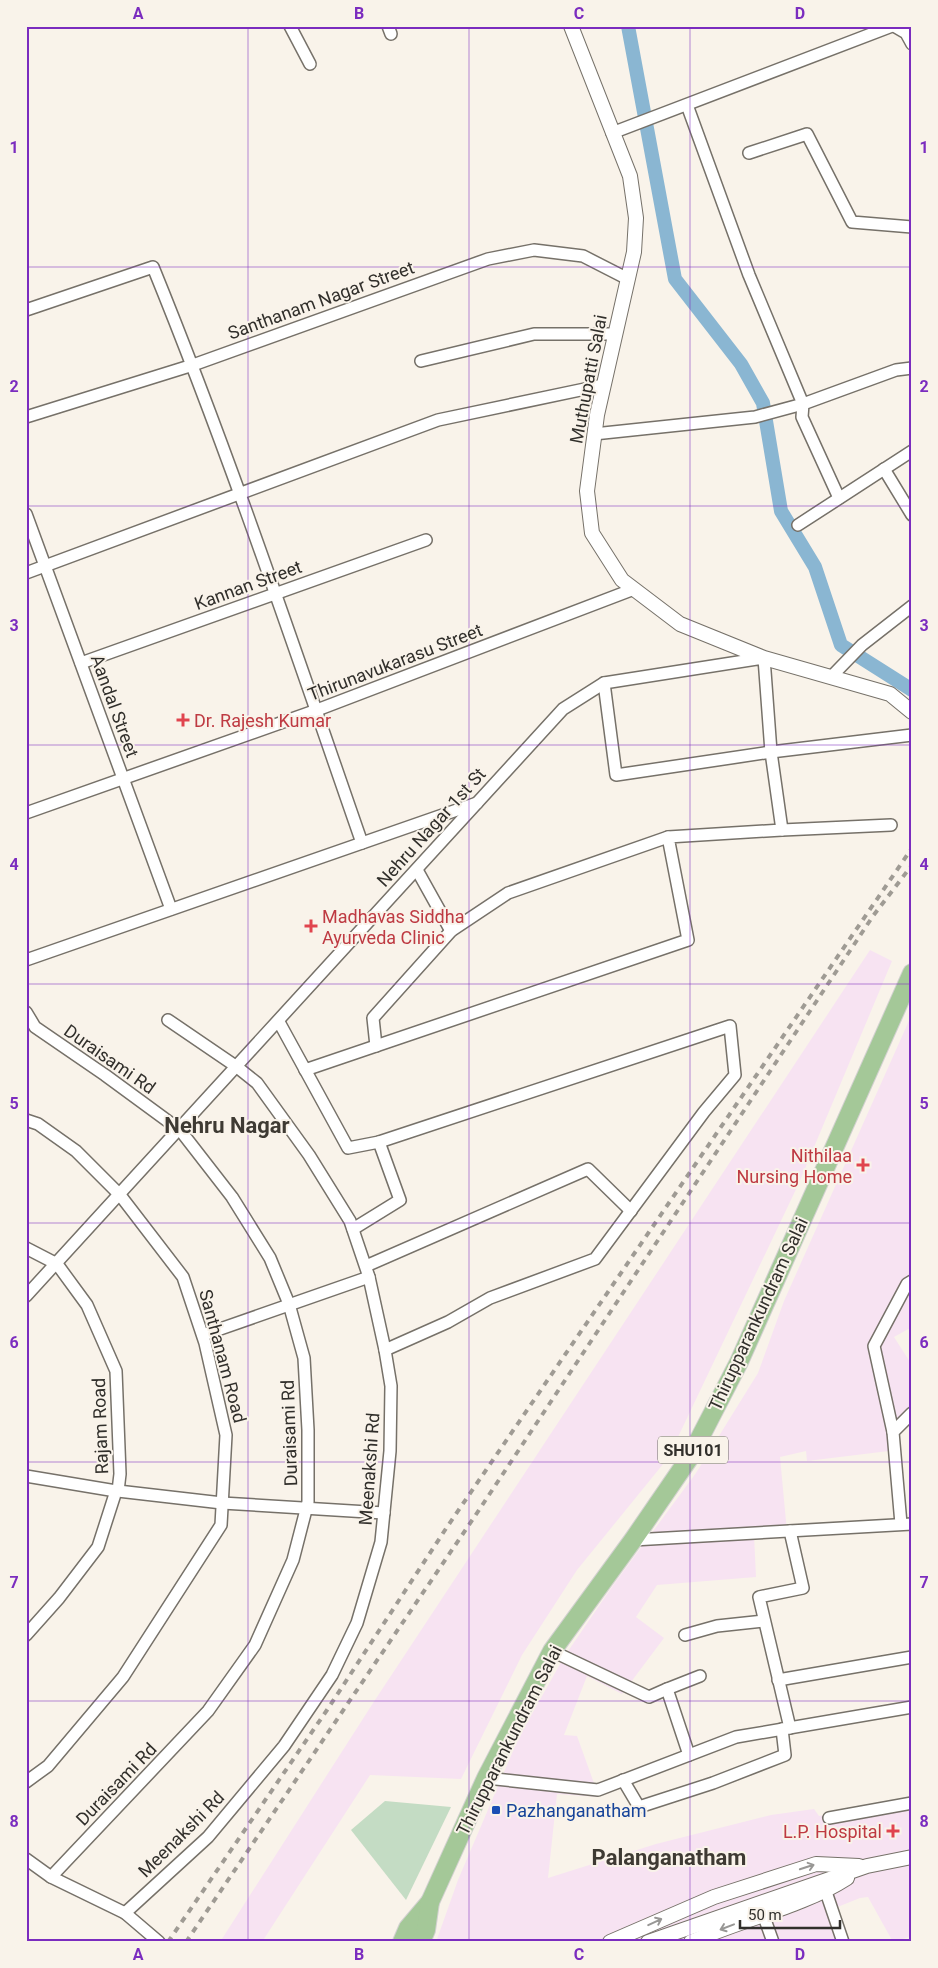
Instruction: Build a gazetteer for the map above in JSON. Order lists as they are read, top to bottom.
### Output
{
  "streets": {
    "main road": ["Thirupparankundram Salai", "SHU101"],
    "street": [
      "Santhanam Nagar Street",
      "Muthupatti Salai",
      "Kannan Street",
      "Thirunavukarasu Street",
      "Aandal Street",
      "Nehru Nagar 1st St",
      "Duraisami Rd",
      "Santhanam Road",
      "Rajam Road",
      "Meenakshi Rd"
    ]
  },
  "crossings": [
    ["Santhanam Nagar Street", "Muthupatti Salai"],
    ["Muthupatti Salai", "Thirunavukarasu Street"],
    ["Muthupatti Salai", "Nehru Nagar 1st St"],
    ["Kannan Street", "Aandal Street"],
    ["Thirunavukarasu Street", "Aandal Street"],
    ["Nehru Nagar 1st St", "Duraisami Rd"],
    ["Nehru Nagar 1st St", "Santhanam Road"],
    ["Nehru Nagar 1st St", "Rajam Road"],
    ["Nehru Nagar 1st St", "Meenakshi Rd"]
  ],
  "districts": ["Nehru Nagar", "Palanganatham"],
  "places": {
    "health": [
      "Dr. Rajesh Kumar",
      "Madhavas Siddha Ayurveda Clinic",
      "Nithilaa Nursing Home",
      "L.P. Hospital"
    ],
    "transit": ["Pazhanganatham"]
  },
  "scale_bar": "50 m",
  "grid": {
    "columns": [
      "A",
      "B",
      "C",
      "D"
    ],
    "rows": [
      "1",
      "2",
      "3",
      "4",
      "5",
      "6",
      "7",
      "8"
    ]
  }
}
